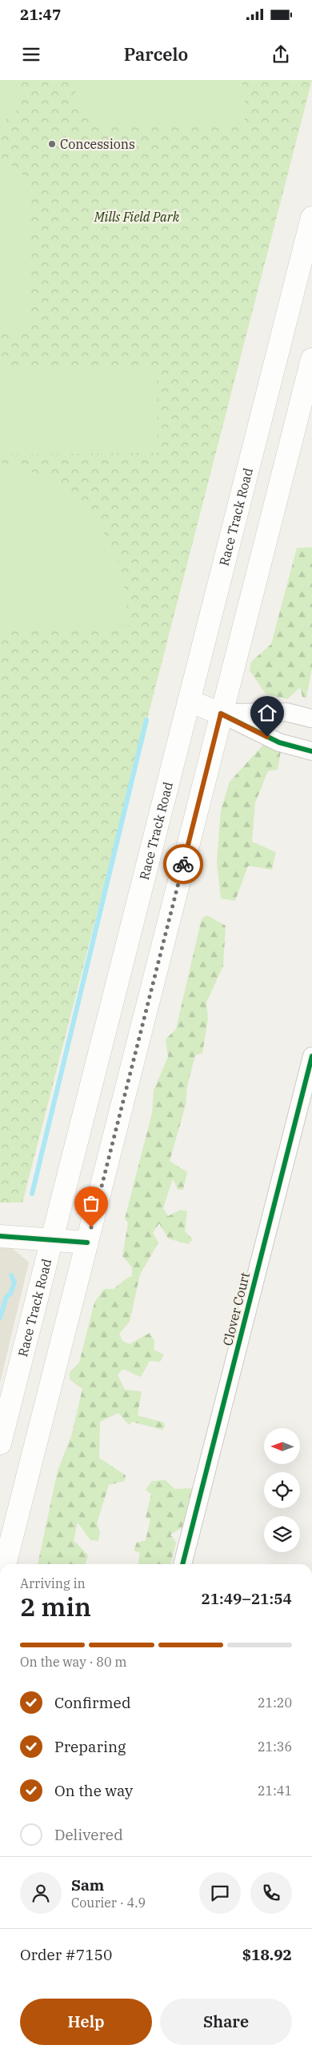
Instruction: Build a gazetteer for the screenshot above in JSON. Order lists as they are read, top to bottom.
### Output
{
  "streets": {
    "main road": ["Race Track Road"],
    "street": ["Clover Court"]
  },
  "parks": ["Mills Field Park"],
  "places": ["Concessions"],
  "north": "left",
  "page": {
    "status": "21:47",
    "header": "Parcelo",
    "heading": ["2 min", "Arriving in", "21:49–21:54"],
    "panel": [
      "Sam",
      "Courier · 4.9",
      "Order #7150",
      "$18.92"
    ],
    "bar": "On the way · 80 m",
    "list": [
      ["Confirmed", "21:20"],
      ["Preparing", "21:36"],
      ["On the way", "21:41"],
      "Delivered"
    ],
    "buttons": ["Help", "Share"]
  }
}
